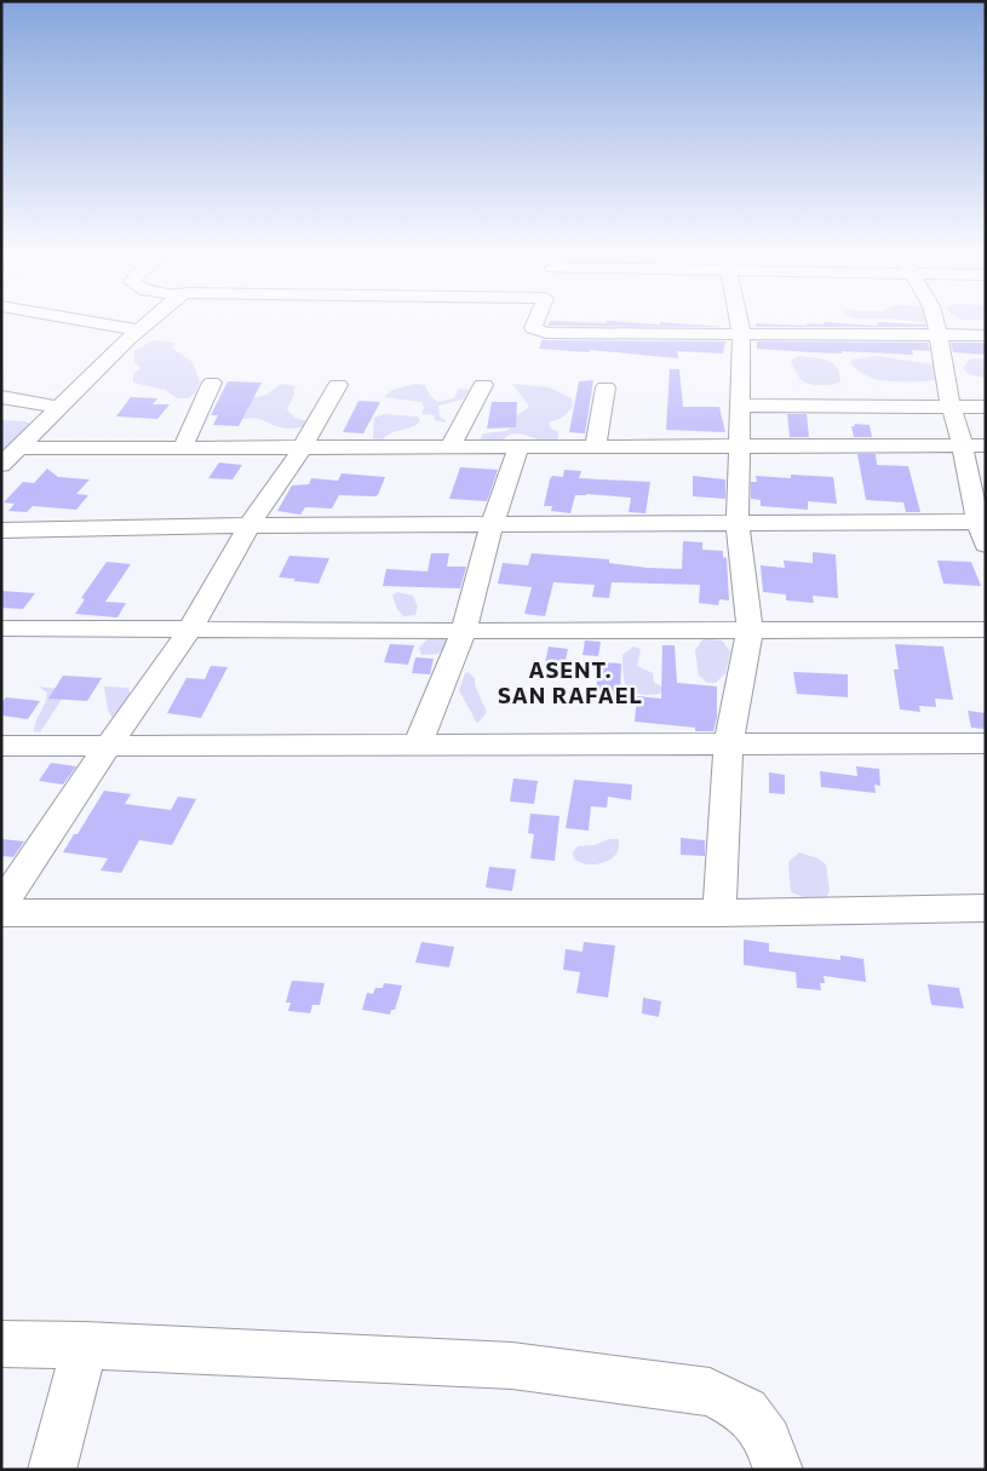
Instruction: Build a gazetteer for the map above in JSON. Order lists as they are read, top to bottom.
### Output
{
  "districts": ["ASENT. SAN RAFAEL"]
}
